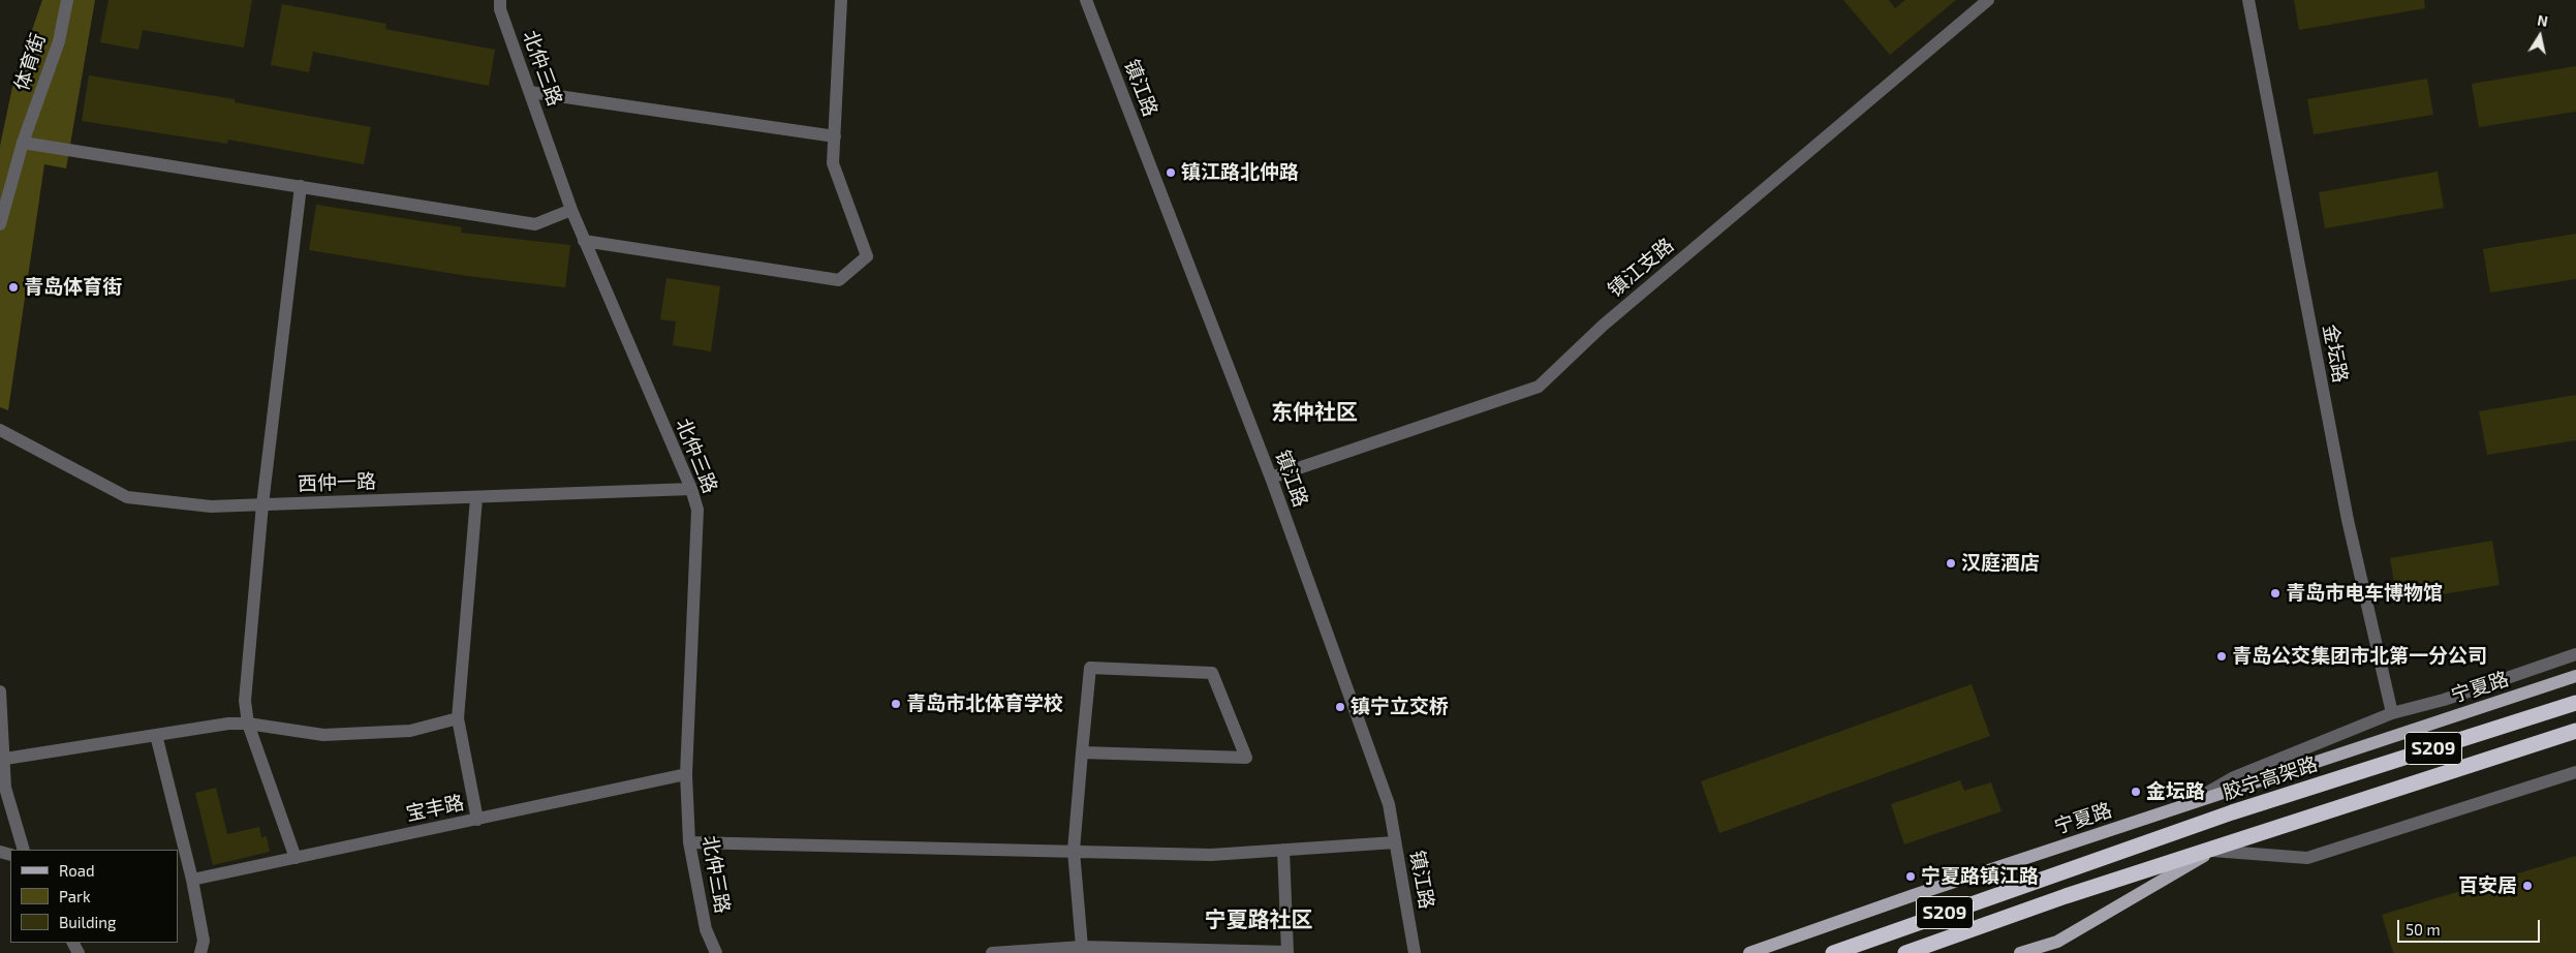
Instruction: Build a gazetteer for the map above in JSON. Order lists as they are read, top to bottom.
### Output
{
  "streets": {
    "highway": ["S209", "胶宁高架路"],
    "main road": ["宁夏路"],
    "street": [
      "体育街",
      "北仲三路",
      "镇江路",
      "镇江支路",
      "金坛路",
      "西仲一路",
      "宝丰路"
    ]
  },
  "crossings": [
    ["北仲三路", "西仲一路"],
    ["北仲三路", "宝丰路"],
    ["镇江路", "镇江支路"]
  ],
  "districts": ["东仲社区", "宁夏路社区"],
  "places": [
    "镇江路北仲路",
    "青岛体育街",
    "汉庭酒店",
    "青岛市电车博物馆",
    "青岛公交集团市北第一分公司",
    "青岛市北体育学校",
    "镇宁立交桥",
    "金坛路",
    "宁夏路镇江路",
    "百安居"
  ],
  "legend": ["Road", "Park", "Building"],
  "scale_bar": "50 m",
  "north": "top"
}
